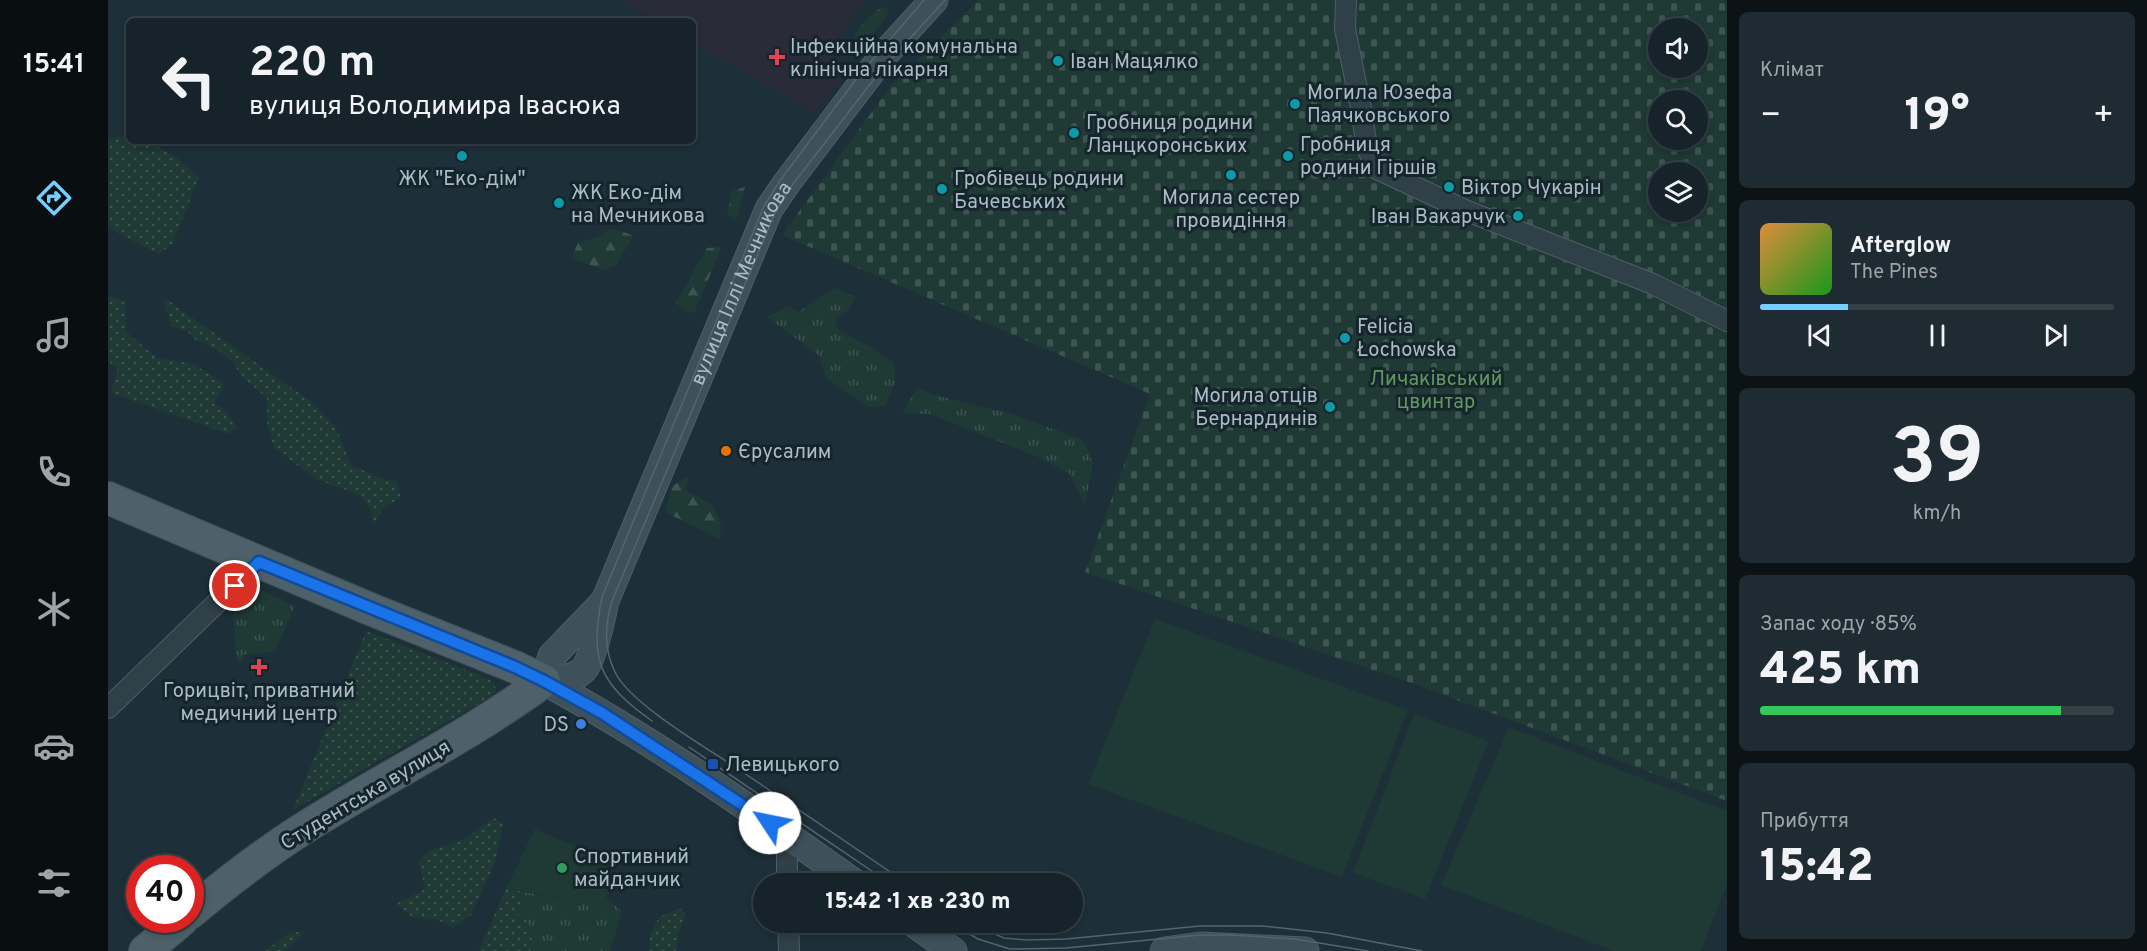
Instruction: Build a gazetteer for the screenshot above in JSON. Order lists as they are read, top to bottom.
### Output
{
  "streets": {
    "main road": ["вулиця Іллі Мечникова", "Студентська вулиця"]
  },
  "crossings": [
    ["вулиця Іллі Мечникова", "Студентська вулиця"]
  ],
  "parks": ["Личаківський цвинтар"],
  "places": {
    "health": ["Інфекційна комунальна клінічна лікарня", "Горицвіт, приватний медичний центр"],
    "other": [
      "Іван Мацялко",
      "Могила Юзефа Паячковського",
      "Гробниця родини Ланцкоронських",
      "ЖК \"Еко-дім\"",
      "Гробниця родини Гіршів",
      "Могила сестер провидіння",
      "Віктор Чукарін",
      "Гробівець родини Бачевських",
      "ЖК Еко-дім на Мечникова",
      "Іван Вакарчук",
      "Felicia Łochowska",
      "Могила отців Бернардинів",
      "Єрусалим",
      "DS",
      "Спортивний майданчик"
    ],
    "transit": ["Левицького"]
  },
  "page": {
    "tabs": "15:41",
    "tile": [
      "Клімат",
      ["39", "km/h"],
      ["Запас ходу · 85%", "425 km"],
      ["Прибуття", "15:42"]
    ],
    "turn": ["220 m", "вулиця Володимира Івасюка"],
    "heat": ["−", "19°", "+"],
    "song": ["Afterglow", "The Pines"],
    "limit": "40",
    "trip": "15:42 · 1 хв · 230 m"
  }
}
